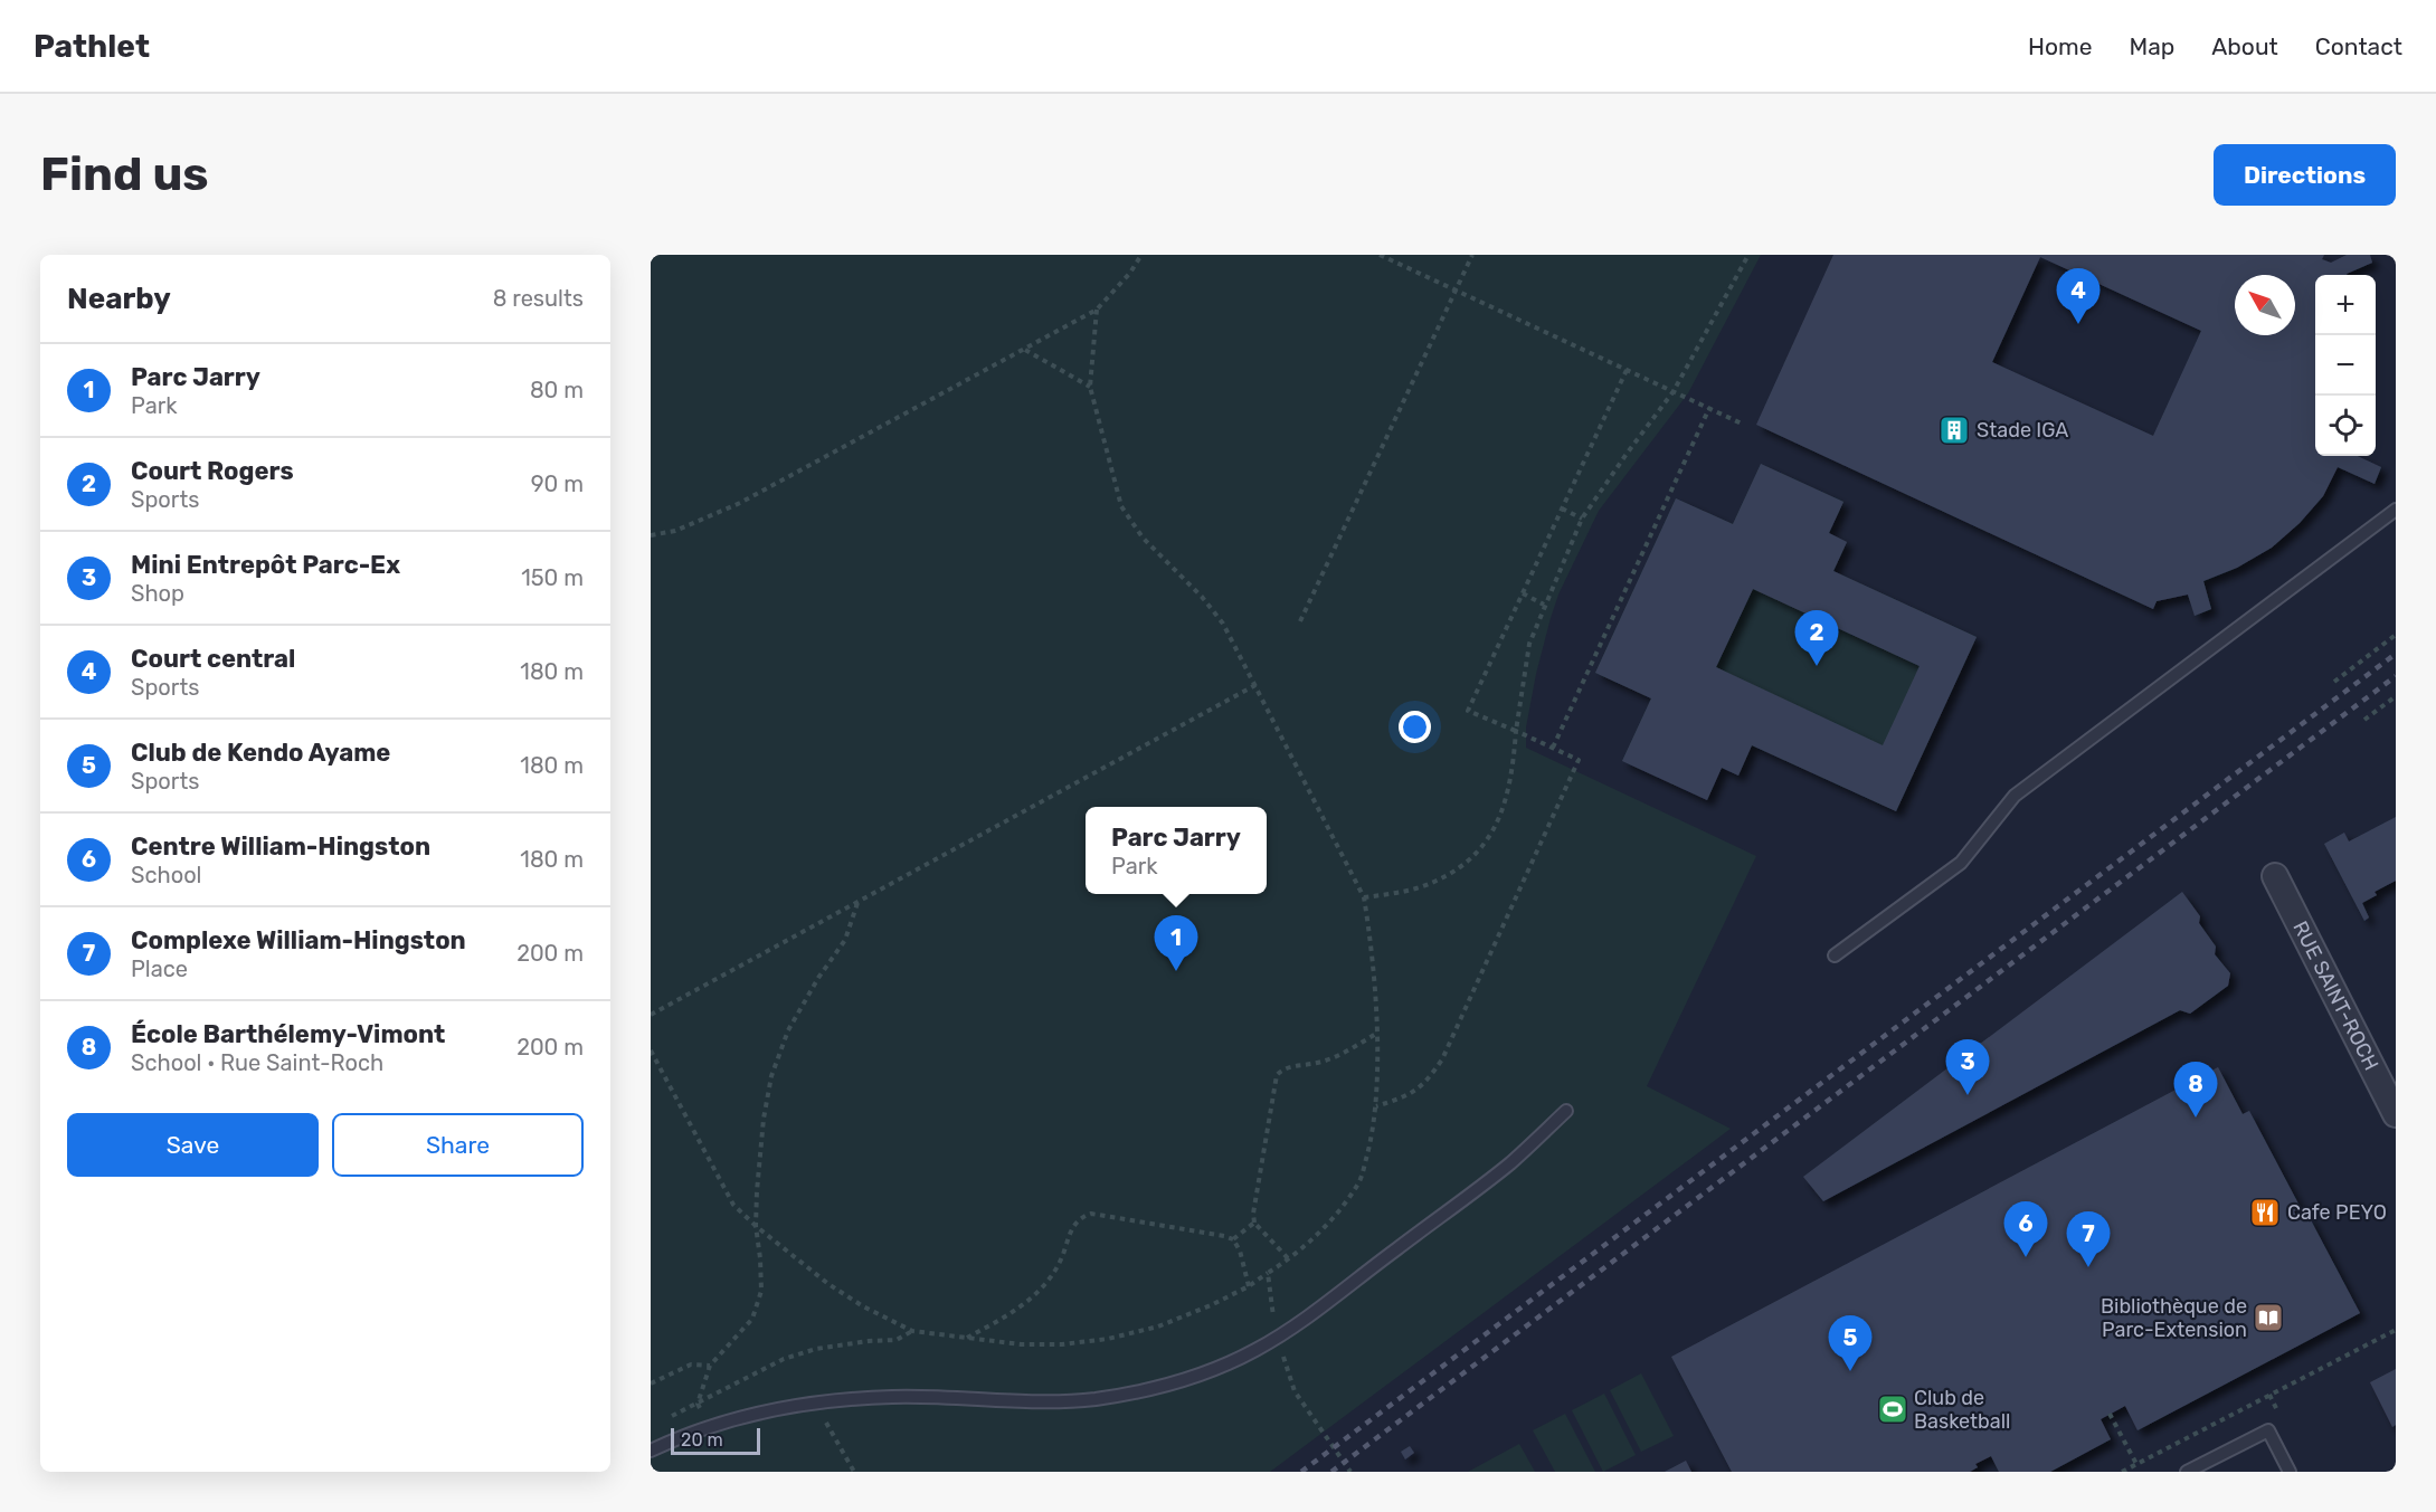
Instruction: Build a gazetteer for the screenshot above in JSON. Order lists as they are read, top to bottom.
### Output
{
  "streets": {
    "street": ["RUE SAINT-ROCH"]
  },
  "places": {
    "building": ["Stade IGA"],
    "restaurant": ["Cafe PEYO"],
    "library": ["Bibliothèque de Parc-Extension"],
    "sports": ["Club de Basketball"]
  },
  "scale_bar": "20 m",
  "north": "top left",
  "page": {
    "header": "Pathlet",
    "nav": [
      "Home",
      "Map",
      "About",
      "Contact"
    ],
    "buttons": [
      "Directions",
      ["Save", "Share"]
    ],
    "title": "Find us",
    "heading": ["Nearby", "8 results"],
    "pins": [
      "4",
      "2",
      "1",
      "3",
      "8",
      "6",
      "7",
      "5"
    ],
    "map_buttons": ["+", "−"],
    "list": [
      {
        "mark": "1",
        "name": "Parc Jarry",
        "note": "Park",
        "value": "80 m"
      },
      {
        "mark": "2",
        "name": "Court Rogers",
        "note": "Sports",
        "value": "90 m"
      },
      {
        "mark": "3",
        "name": "Mini Entrepôt Parc-Ex",
        "note": "Shop",
        "value": "150 m"
      },
      {
        "mark": "4",
        "name": "Court central",
        "note": "Sports",
        "value": "180 m"
      },
      {
        "mark": "5",
        "name": "Club de Kendo Ayame",
        "note": "Sports",
        "value": "180 m"
      },
      {
        "mark": "6",
        "name": "Centre William-Hingston",
        "note": "School",
        "value": "180 m"
      },
      {
        "mark": "7",
        "name": "Complexe William-Hingston",
        "note": "Place",
        "value": "200 m"
      },
      {
        "mark": "8",
        "name": "École Barthélemy-Vimont",
        "note": "School · Rue Saint-Roch",
        "value": "200 m"
      }
    ],
    "popup": ["Parc Jarry", "Park"],
    "scale": "20 m"
  }
}
